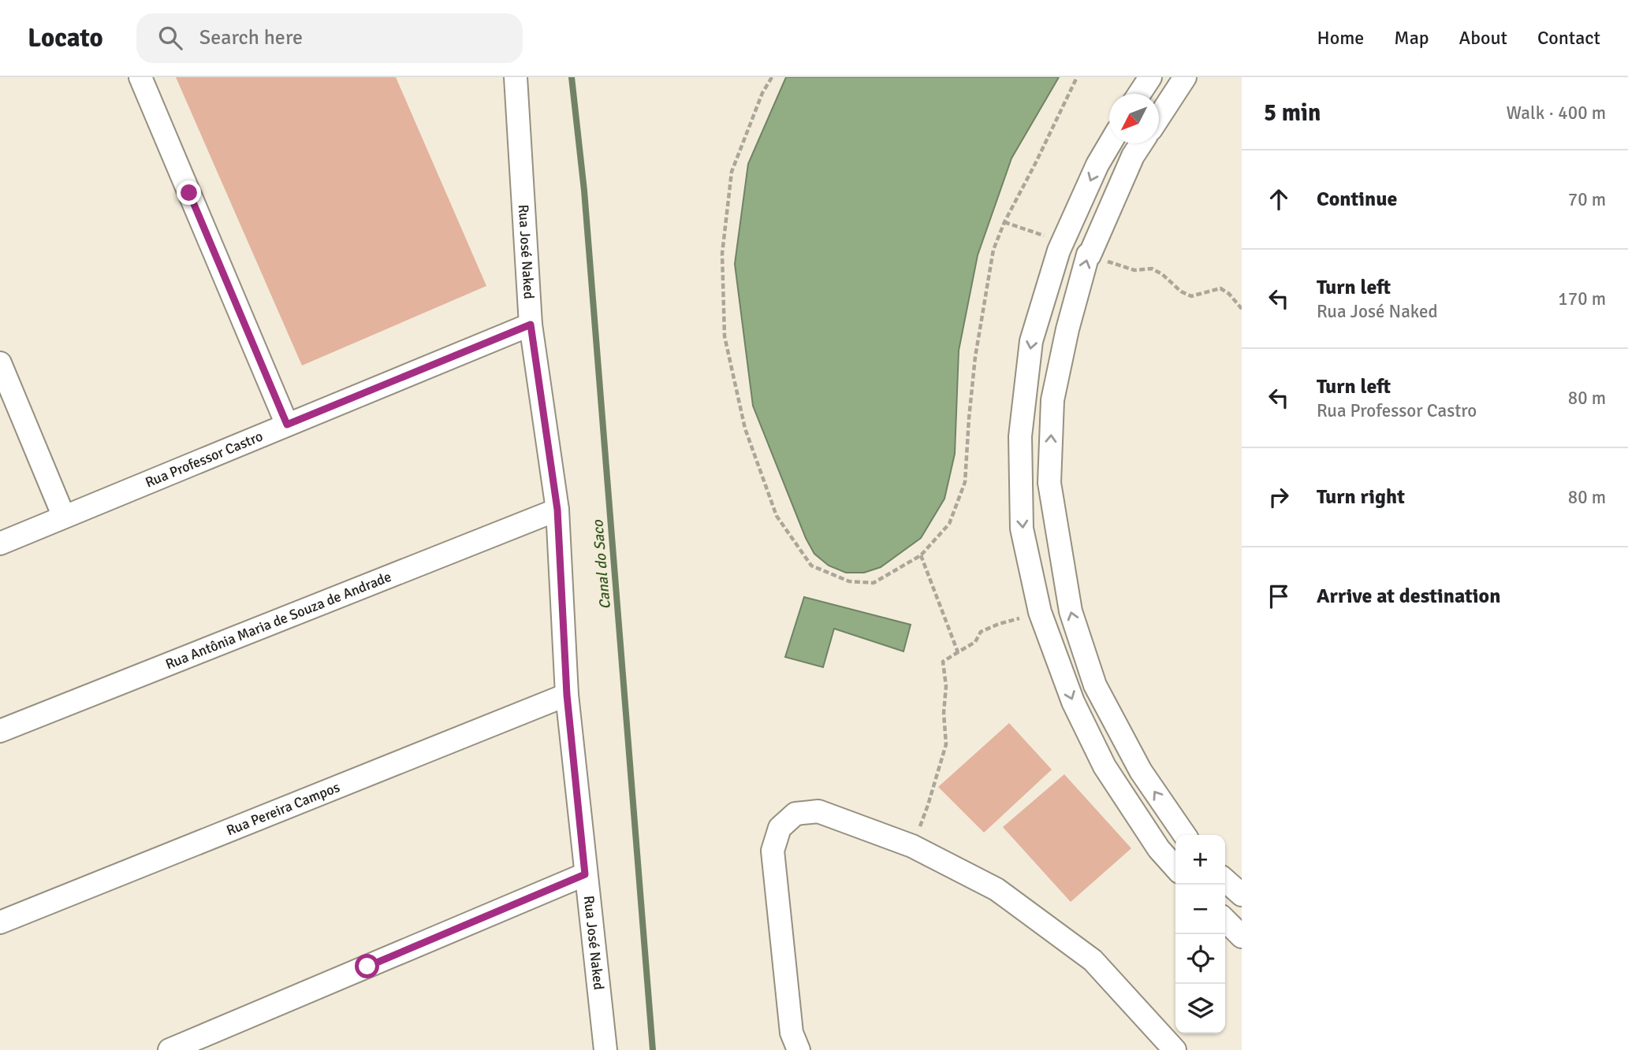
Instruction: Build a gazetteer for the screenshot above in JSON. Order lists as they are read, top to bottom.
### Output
{
  "streets": {
    "street": [
      "Rua José Naked",
      "Rua Professor Castro",
      "Rua Antônia Maria de Souza de Andrade",
      "Rua Pereira Campos"
    ]
  },
  "crossings": [
    ["Rua José Naked", "Rua Professor Castro"],
    ["Rua José Naked", "Rua Antônia Maria de Souza de Andrade"],
    ["Rua José Naked", "Rua Pereira Campos"]
  ],
  "water": ["Canal do Saco"],
  "north": "bottom left",
  "page": {
    "header": "Locato",
    "search": "Search here",
    "nav": [
      "Home",
      "Map",
      "About",
      "Contact"
    ],
    "heading": ["5 min", "Walk · 400 m"],
    "list": [
      ["Continue", "70 m"],
      ["Turn left", "Rua José Naked", "170 m"],
      ["Turn left", "Rua Professor Castro", "80 m"],
      ["Turn right", "80 m"],
      "Arrive at destination"
    ],
    "map_buttons": ["+", "−"]
  }
}
